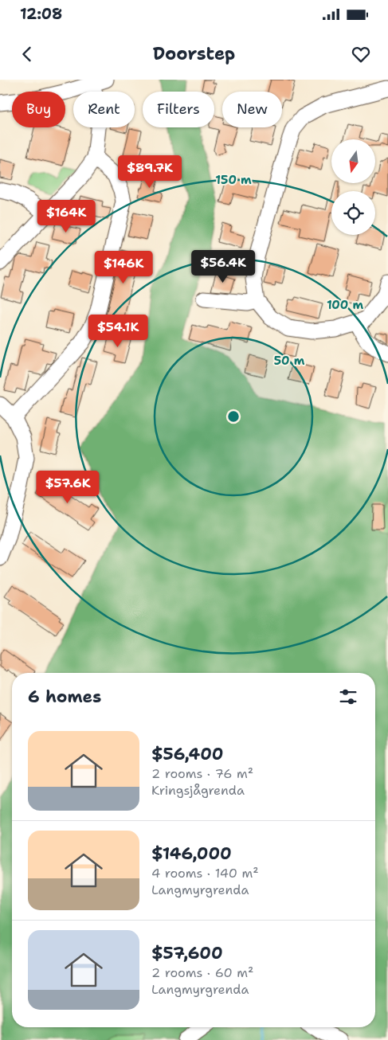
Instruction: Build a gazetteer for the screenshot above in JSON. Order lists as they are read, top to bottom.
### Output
{
  "north": "bottom",
  "page": {
    "status": "12:08",
    "header": "Doorstep",
    "chip": [
      "Buy",
      "Rent",
      "Filters",
      "New"
    ],
    "price": [
      "$89.7K",
      "$164K",
      "$56.4K",
      "$146K",
      "$54.1K",
      "$57.6K"
    ],
    "heading": "6 homes",
    "list": [
      {
        "name": "$56,400",
        "note": "2 rooms · 76 m² · Kringsjågrenda"
      },
      {
        "name": "$146,000",
        "note": "4 rooms · 140 m² · Langmyrgrenda"
      },
      {
        "name": "$57,600",
        "note": "2 rooms · 60 m² · Langmyrgrenda"
      }
    ]
  },
  "rings": ["150 m", "100 m", "50 m"]
}
